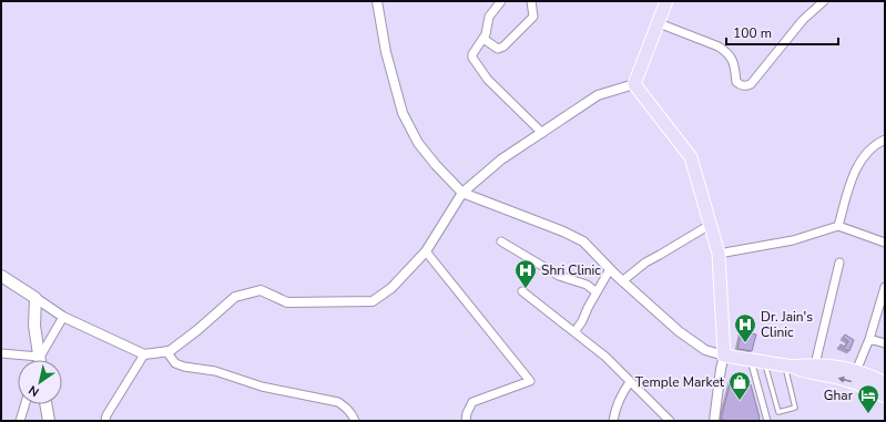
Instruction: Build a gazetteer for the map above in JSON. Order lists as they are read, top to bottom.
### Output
{
  "places": {
    "hospital": ["Shri Clinic", "Dr. Jain's Clinic"],
    "shop": ["Temple Market"],
    "hotel": ["Ghar"]
  },
  "scale_bar": "100 m",
  "north": "bottom left"
}
